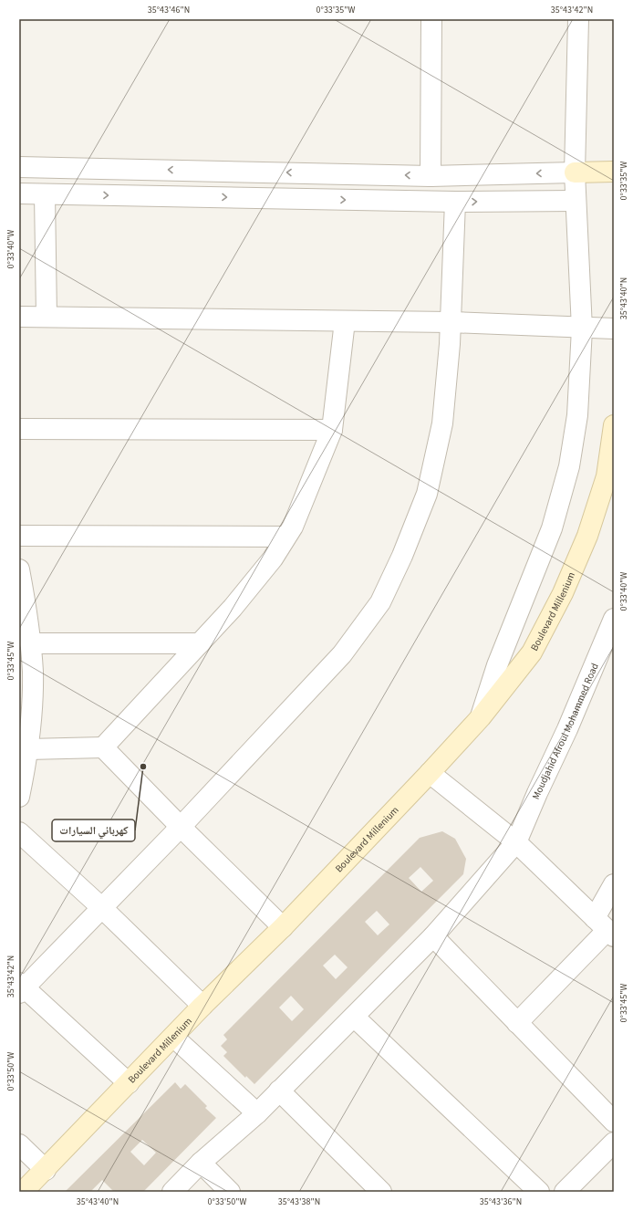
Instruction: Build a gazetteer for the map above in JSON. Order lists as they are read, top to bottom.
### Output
{
  "streets": {
    "main road": ["Boulevard Millenium"],
    "street": ["Moudjahid Afroul Mohammed Road"]
  },
  "places": ["كهربائي السيارات"],
  "coordinates": [
    "35°43'46\"N",
    "0°33'35\"W",
    "35°43'42\"N",
    "0°33'40\"W",
    "35°43'40\"N",
    "0°33'45\"W",
    "0°33'50\"W",
    "35°43'38\"N",
    "35°43'36\"N"
  ]
}
